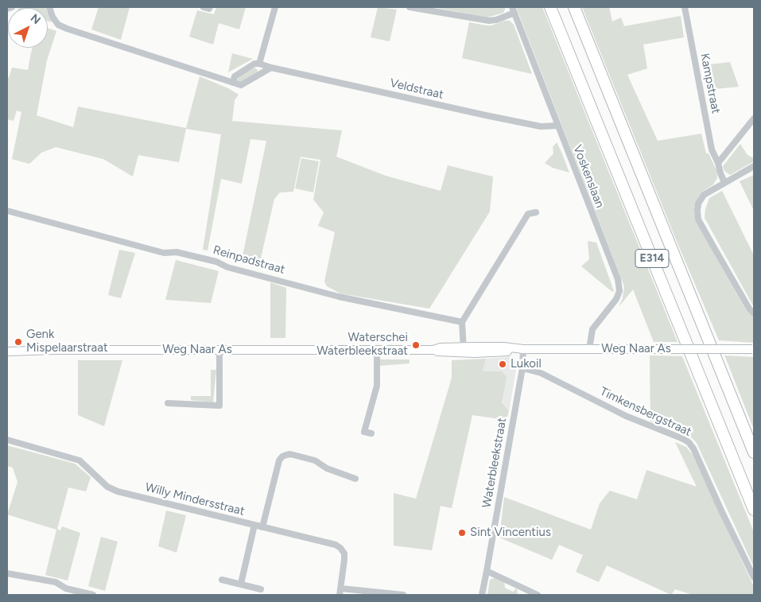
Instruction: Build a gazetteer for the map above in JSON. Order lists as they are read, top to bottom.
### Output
{
  "streets": {
    "highway": ["E314"],
    "main road": ["Weg Naar As"],
    "street": [
      "Kampstraat",
      "Veldstraat",
      "Voskenslaan",
      "Reinpadstraat",
      "Timkensbergstraat",
      "Waterbleekstraat",
      "Willy Mindersstraat"
    ]
  },
  "crossings": [
    ["Veldstraat", "Voskenslaan"],
    ["Voskenslaan", "Weg Naar As"],
    ["Weg Naar As", "Waterbleekstraat"],
    ["Timkensbergstraat", "Waterbleekstraat"]
  ],
  "places": [
    "Genk Mispelaarstraat",
    "Waterschei Waterbleekstraat",
    "Lukoil",
    "Sint Vincentius"
  ],
  "north": "top right"
}
